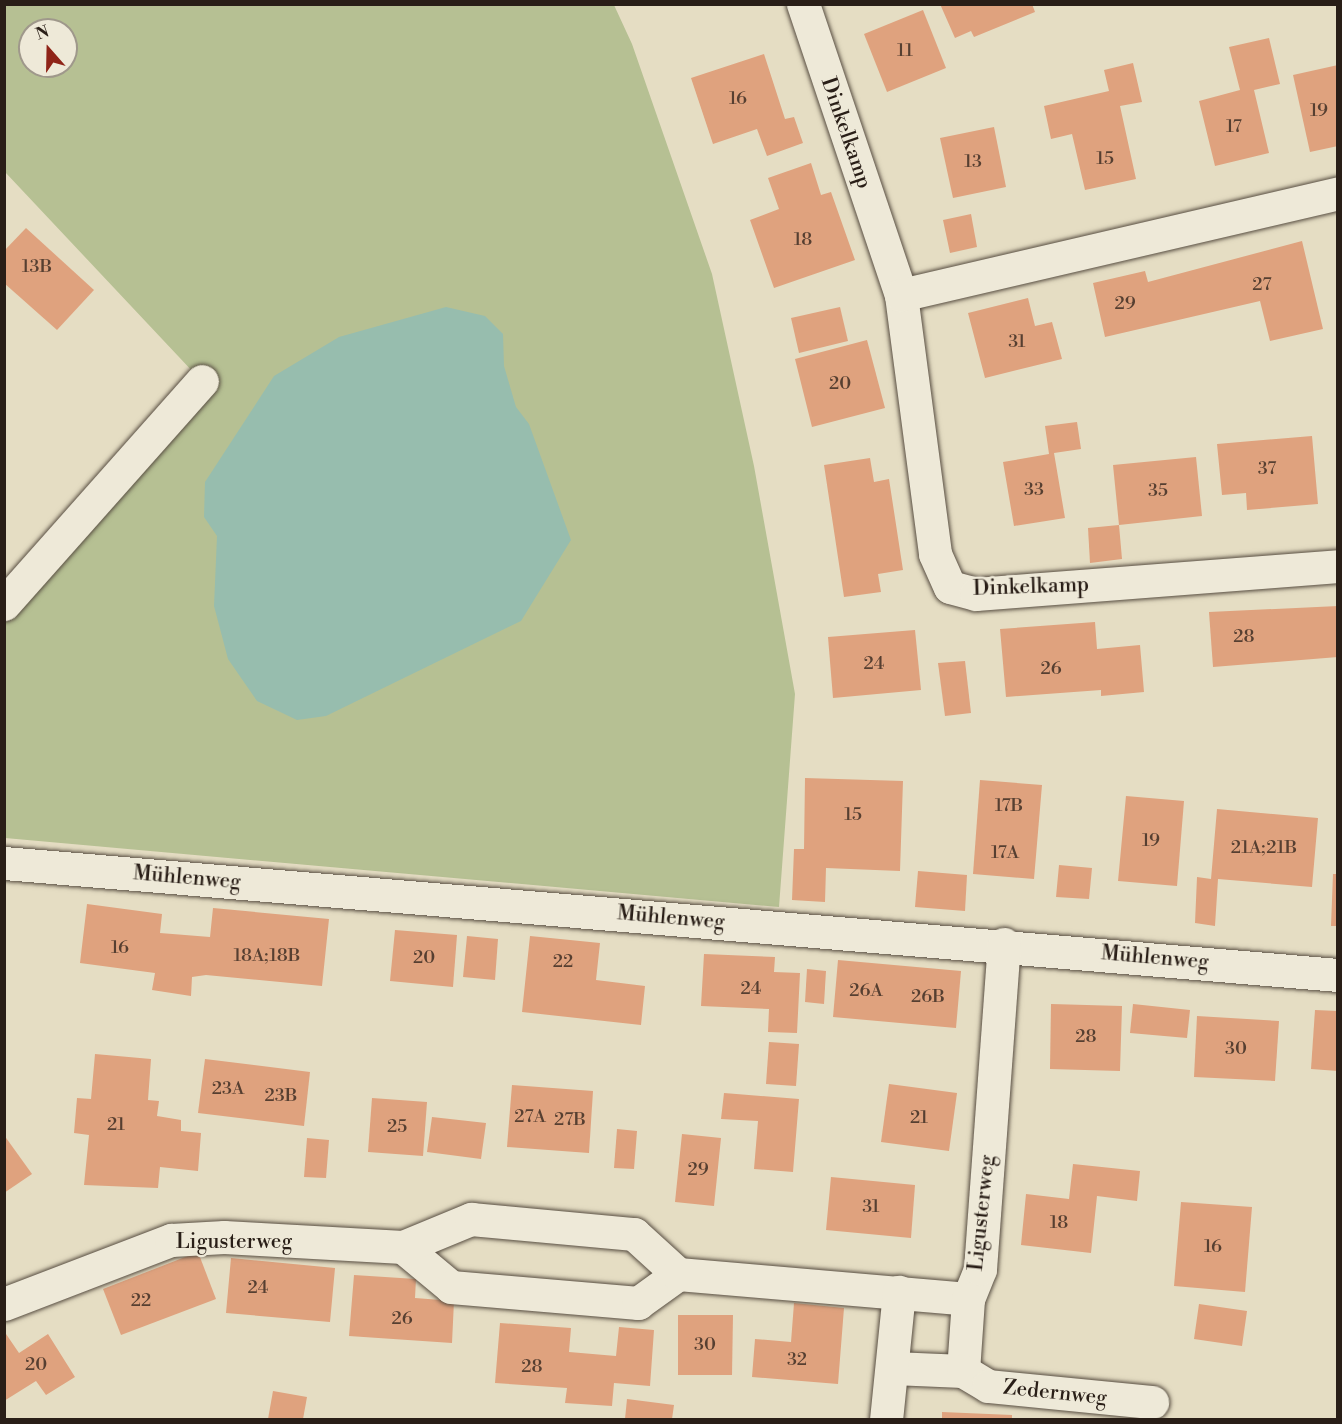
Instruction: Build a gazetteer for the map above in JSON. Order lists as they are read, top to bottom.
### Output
{
  "streets": {
    "street": [
      "Dinkelkamp",
      "Mühlenweg",
      "Ligusterweg",
      "Zedernweg"
    ]
  },
  "crossings": [
    ["Mühlenweg", "Ligusterweg"]
  ],
  "house_numbers": [
    "11",
    "16",
    "19",
    "17",
    "15",
    "13",
    "18",
    "13B",
    "27",
    "29",
    "31",
    "20",
    "37",
    "33",
    "35",
    "28",
    "24",
    "26",
    "17B",
    "15",
    "19",
    "21A;21B",
    "17A",
    "16",
    "18A;18B",
    "20",
    "22",
    "24",
    "26A",
    "26B",
    "28",
    "30",
    "23A",
    "23B",
    "27A",
    "21",
    "27B",
    "21",
    "25",
    "29",
    "31",
    "18",
    "16",
    "24",
    "22",
    "26",
    "30",
    "32",
    "20",
    "28"
  ],
  "north": "top"
}
